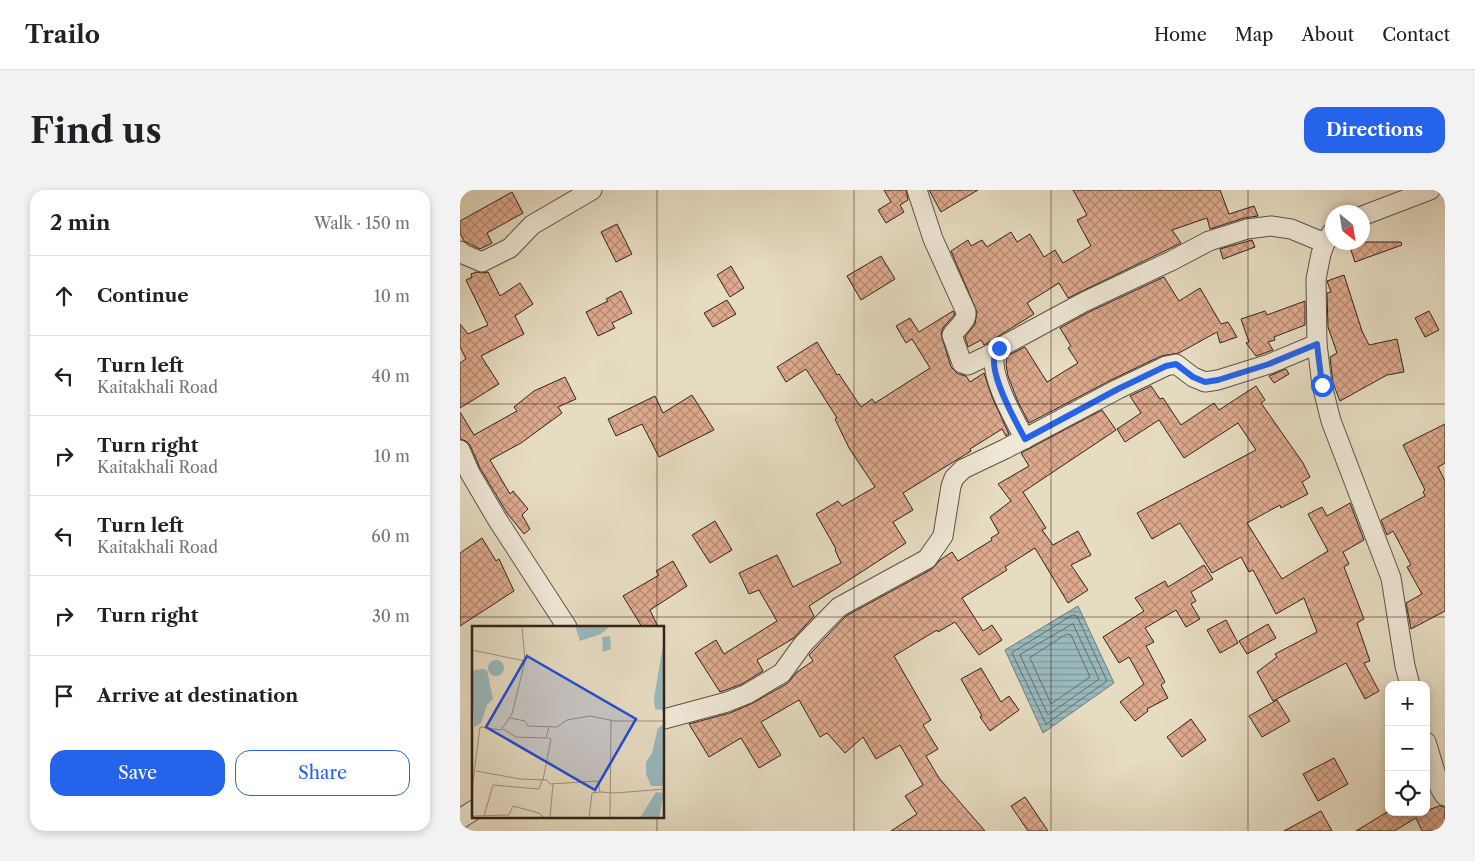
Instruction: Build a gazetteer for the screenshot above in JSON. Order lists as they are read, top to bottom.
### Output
{
  "north": "bottom right",
  "page": {
    "header": "Trailo",
    "nav": [
      "Home",
      "Map",
      "About",
      "Contact"
    ],
    "buttons": [
      "Directions",
      ["Save", "Share"]
    ],
    "title": "Find us",
    "heading": ["2 min", "Walk · 150 m"],
    "list": [
      ["Continue", "10 m"],
      ["Turn left", "Kaitakhali Road", "40 m"],
      ["Turn right", "Kaitakhali Road", "10 m"],
      ["Turn left", "Kaitakhali Road", "60 m"],
      ["Turn right", "30 m"],
      "Arrive at destination"
    ],
    "map_buttons": ["+", "−"]
  }
}
